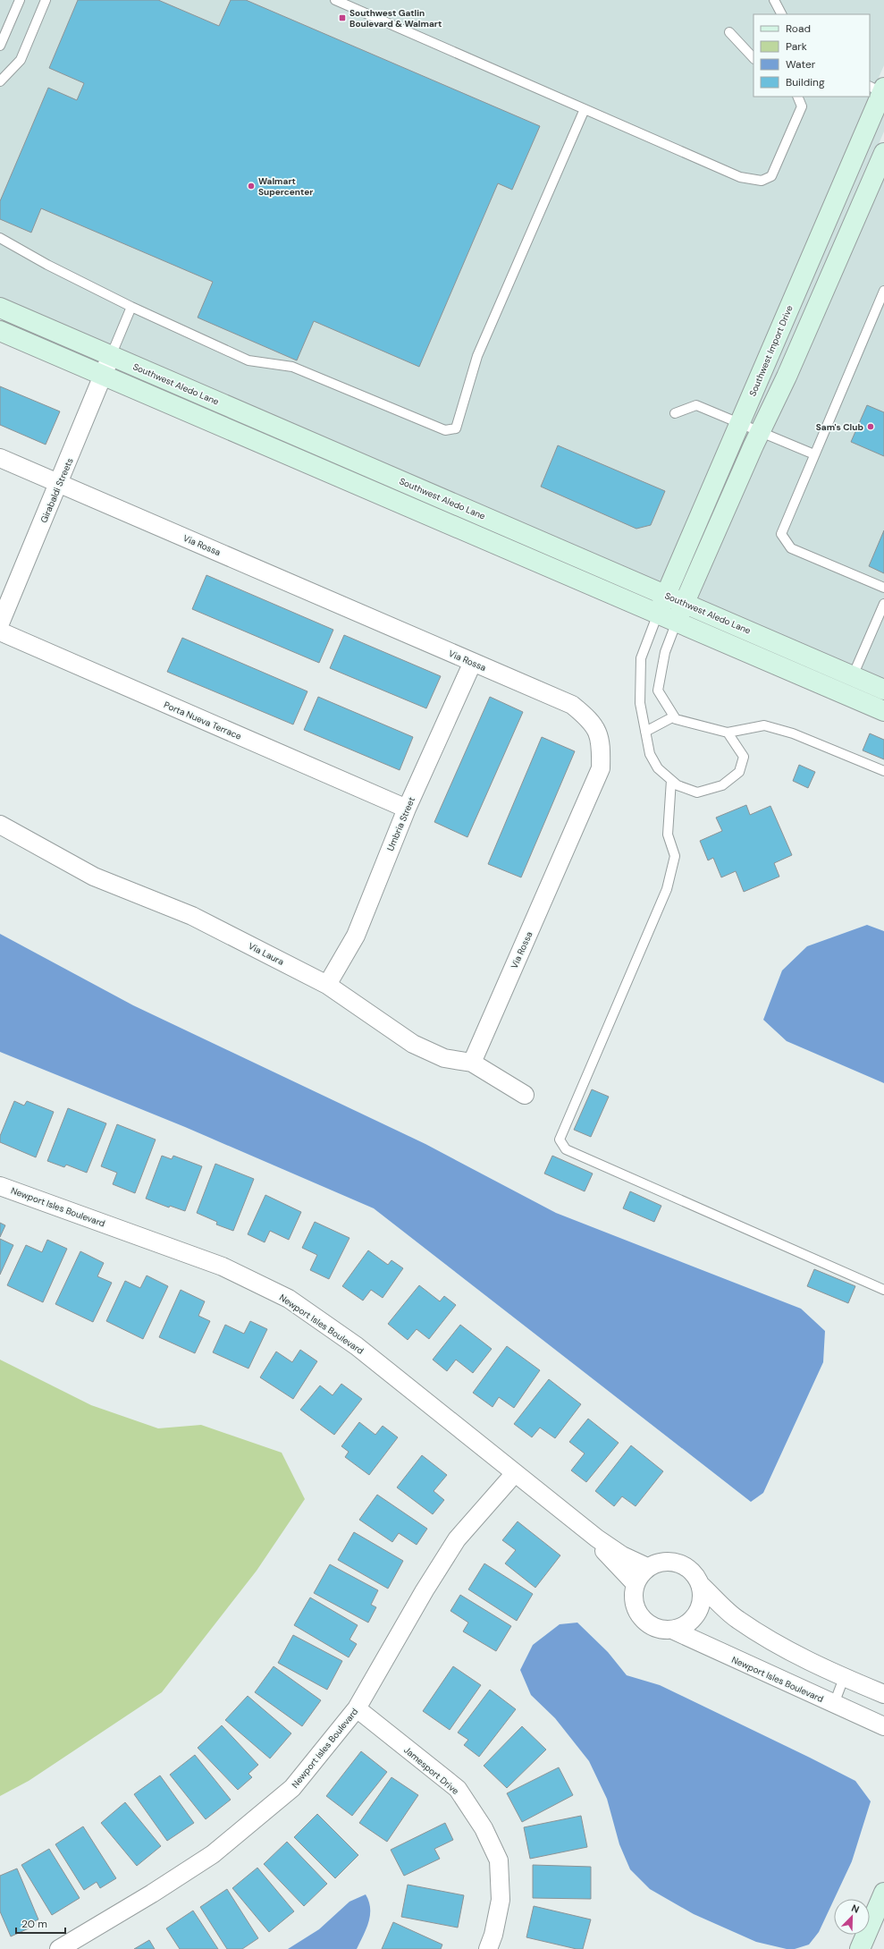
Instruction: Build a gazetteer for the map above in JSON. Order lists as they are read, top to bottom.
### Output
{
  "streets": {
    "street": [
      "Southwest Import Drive",
      "Southwest Aledo Lane",
      "Girabaldi Streets",
      "Via Rossa",
      "Porta Nueva Terrace",
      "Umbria Street",
      "Via Laura",
      "Newport Isles Boulevard",
      "Jamesport Drive"
    ]
  },
  "crossings": [
    ["Southwest Import Drive", "Southwest Aledo Lane"],
    ["Southwest Aledo Lane", "Girabaldi Streets"],
    ["Girabaldi Streets", "Via Rossa"],
    ["Via Rossa", "Umbria Street"],
    ["Via Rossa", "Via Laura"],
    ["Porta Nueva Terrace", "Umbria Street"],
    ["Umbria Street", "Via Laura"],
    ["Newport Isles Boulevard", "Jamesport Drive"]
  ],
  "places": {
    "transit": ["Southwest Gatlin Boulevard & Walmart"],
    "other": ["Walmart Supercenter", "Sam's Club"]
  },
  "legend": [
    "Road",
    "Park",
    "Water",
    "Building"
  ],
  "scale_bar": "20 m",
  "north": "top right"
}
